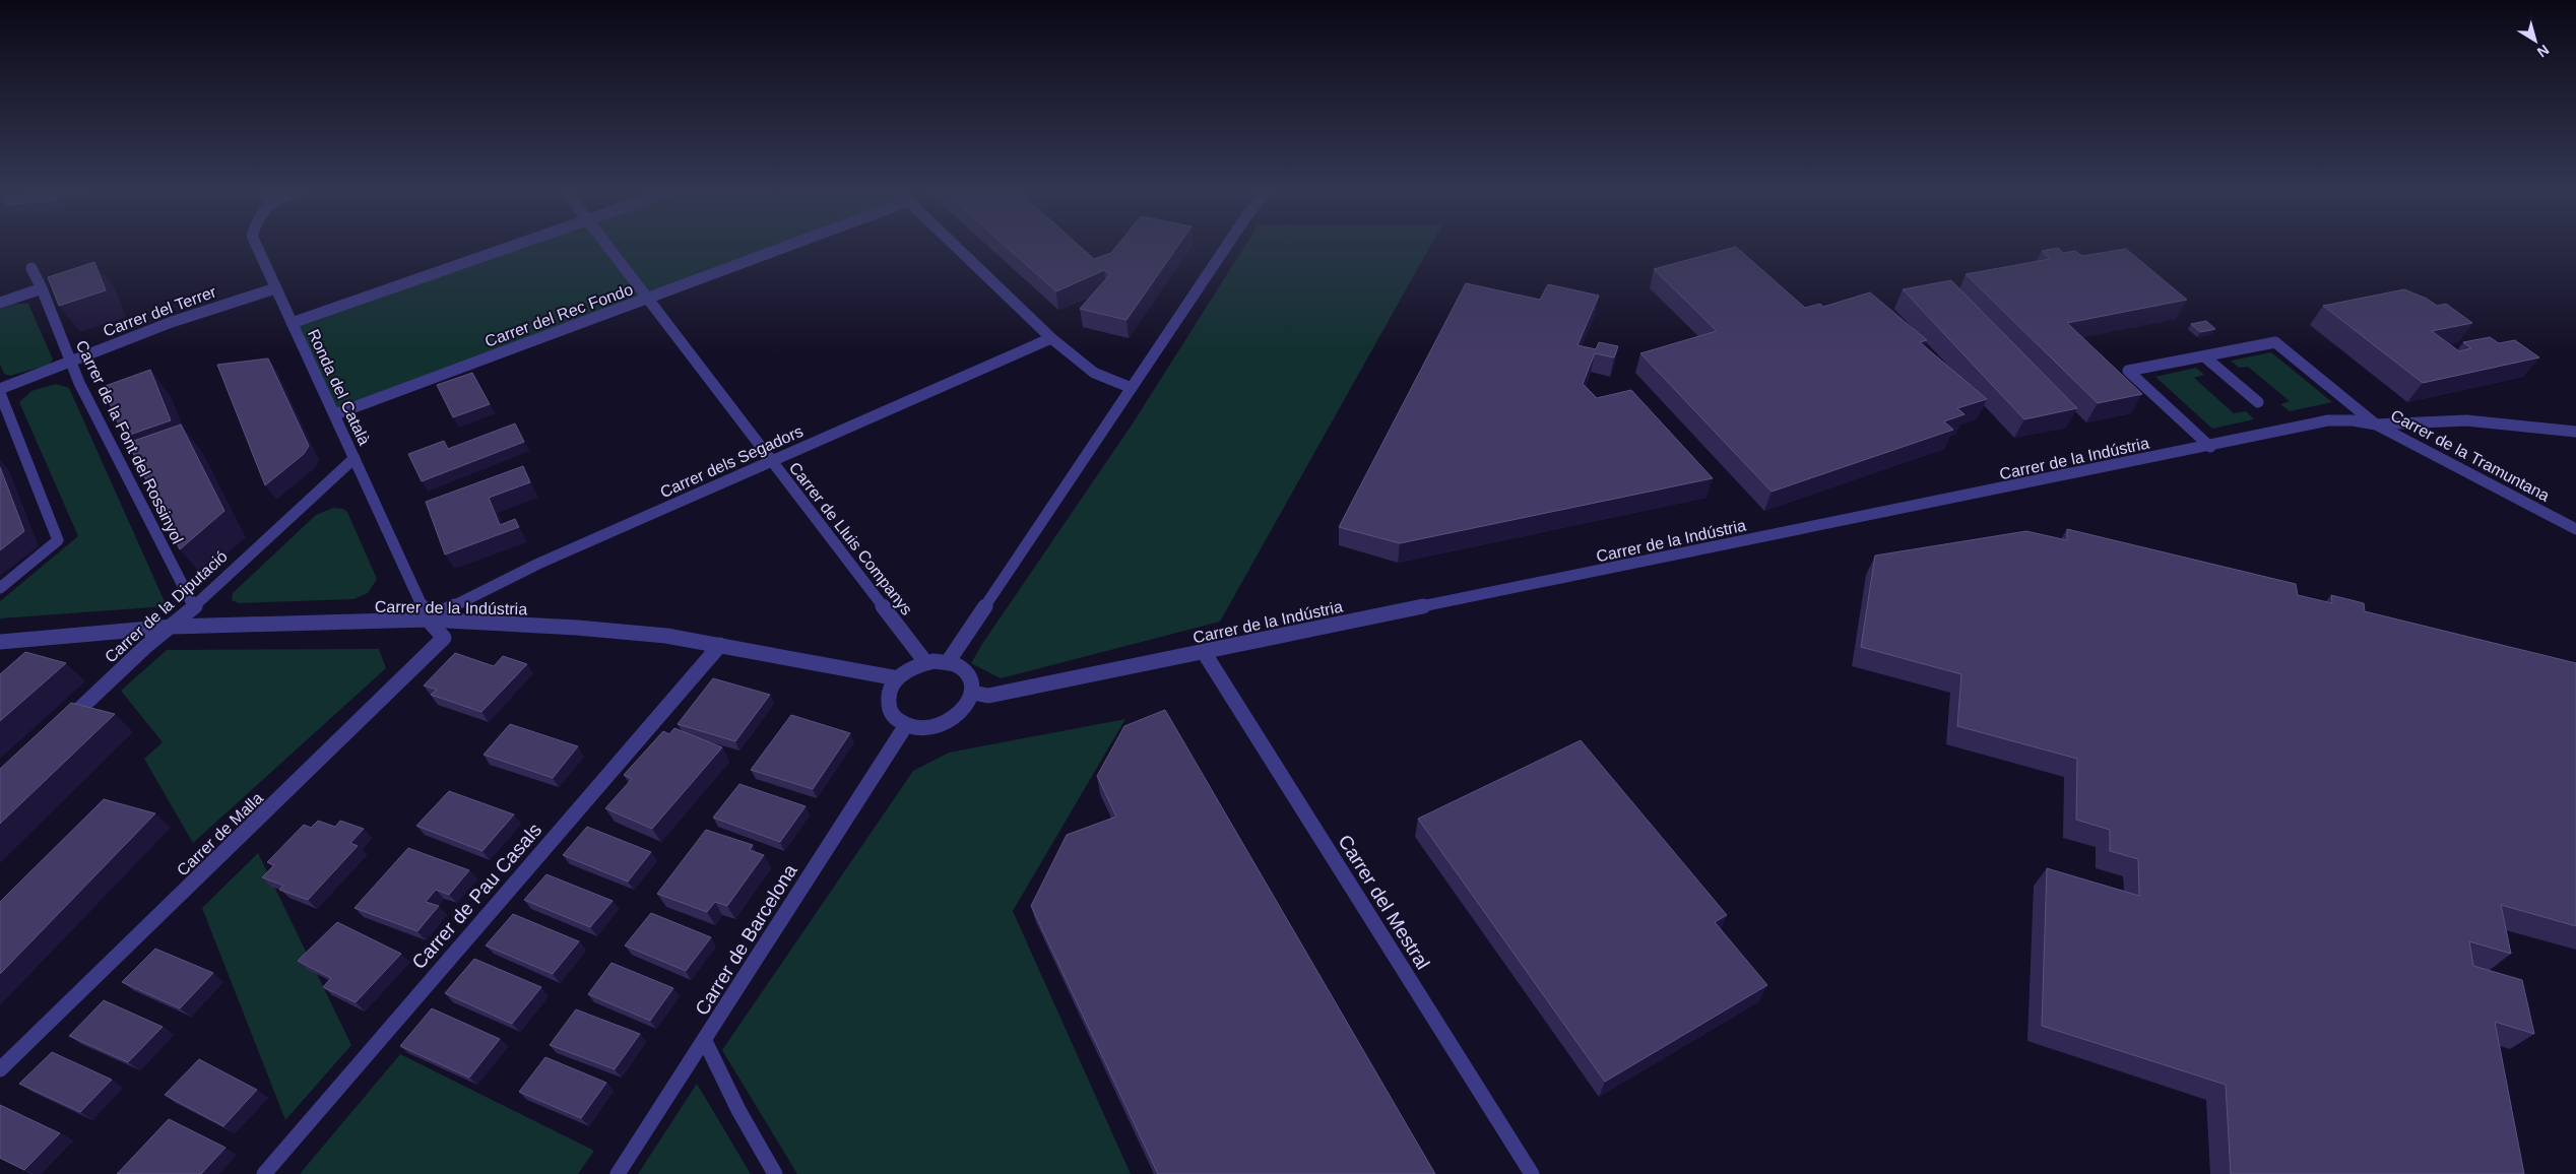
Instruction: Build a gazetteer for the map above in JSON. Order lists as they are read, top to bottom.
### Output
{
  "streets": {
    "street": [
      "Carrer del Terrer",
      "Carrer del Rec Fondo",
      "Ronda del Català",
      "Carrer de la Font del Rossinyol",
      "Carrer de la Tramuntana",
      "Carrer de la Indústria",
      "Carrer dels Segadors",
      "Carrer de Lluis Companys",
      "Carrer de la Diputació",
      "Carrer de Malla",
      "Carrer de Pau Casals",
      "Carrer del Mestral",
      "Carrer de Barcelona"
    ]
  },
  "crossings": [
    ["Carrer del Terrer", "Ronda del Català"],
    ["Carrer del Terrer", "Carrer de la Font del Rossinyol"],
    ["Carrer del Rec Fondo", "Ronda del Català"],
    ["Carrer del Rec Fondo", "Carrer de Lluis Companys"],
    ["Ronda del Català", "Carrer de la Indústria"],
    ["Ronda del Català", "Carrer dels Segadors"],
    ["Ronda del Català", "Carrer de la Diputació"],
    ["Ronda del Català", "Carrer de Malla"],
    ["Carrer de la Font del Rossinyol", "Carrer de la Diputació"],
    ["Carrer de la Tramuntana", "Carrer de la Indústria"],
    ["Carrer de la Indústria", "Carrer dels Segadors"],
    ["Carrer de la Indústria", "Carrer de Lluis Companys"],
    ["Carrer de la Indústria", "Carrer de la Diputació"],
    ["Carrer de la Indústria", "Carrer de Malla"],
    ["Carrer de la Indústria", "Carrer de Pau Casals"],
    ["Carrer de la Indústria", "Carrer del Mestral"],
    ["Carrer de la Indústria", "Carrer de Barcelona"],
    ["Carrer dels Segadors", "Carrer de Lluis Companys"],
    ["Carrer dels Segadors", "Carrer de Malla"],
    ["Carrer de Lluis Companys", "Carrer de Barcelona"]
  ],
  "north": "bottom right"
}
